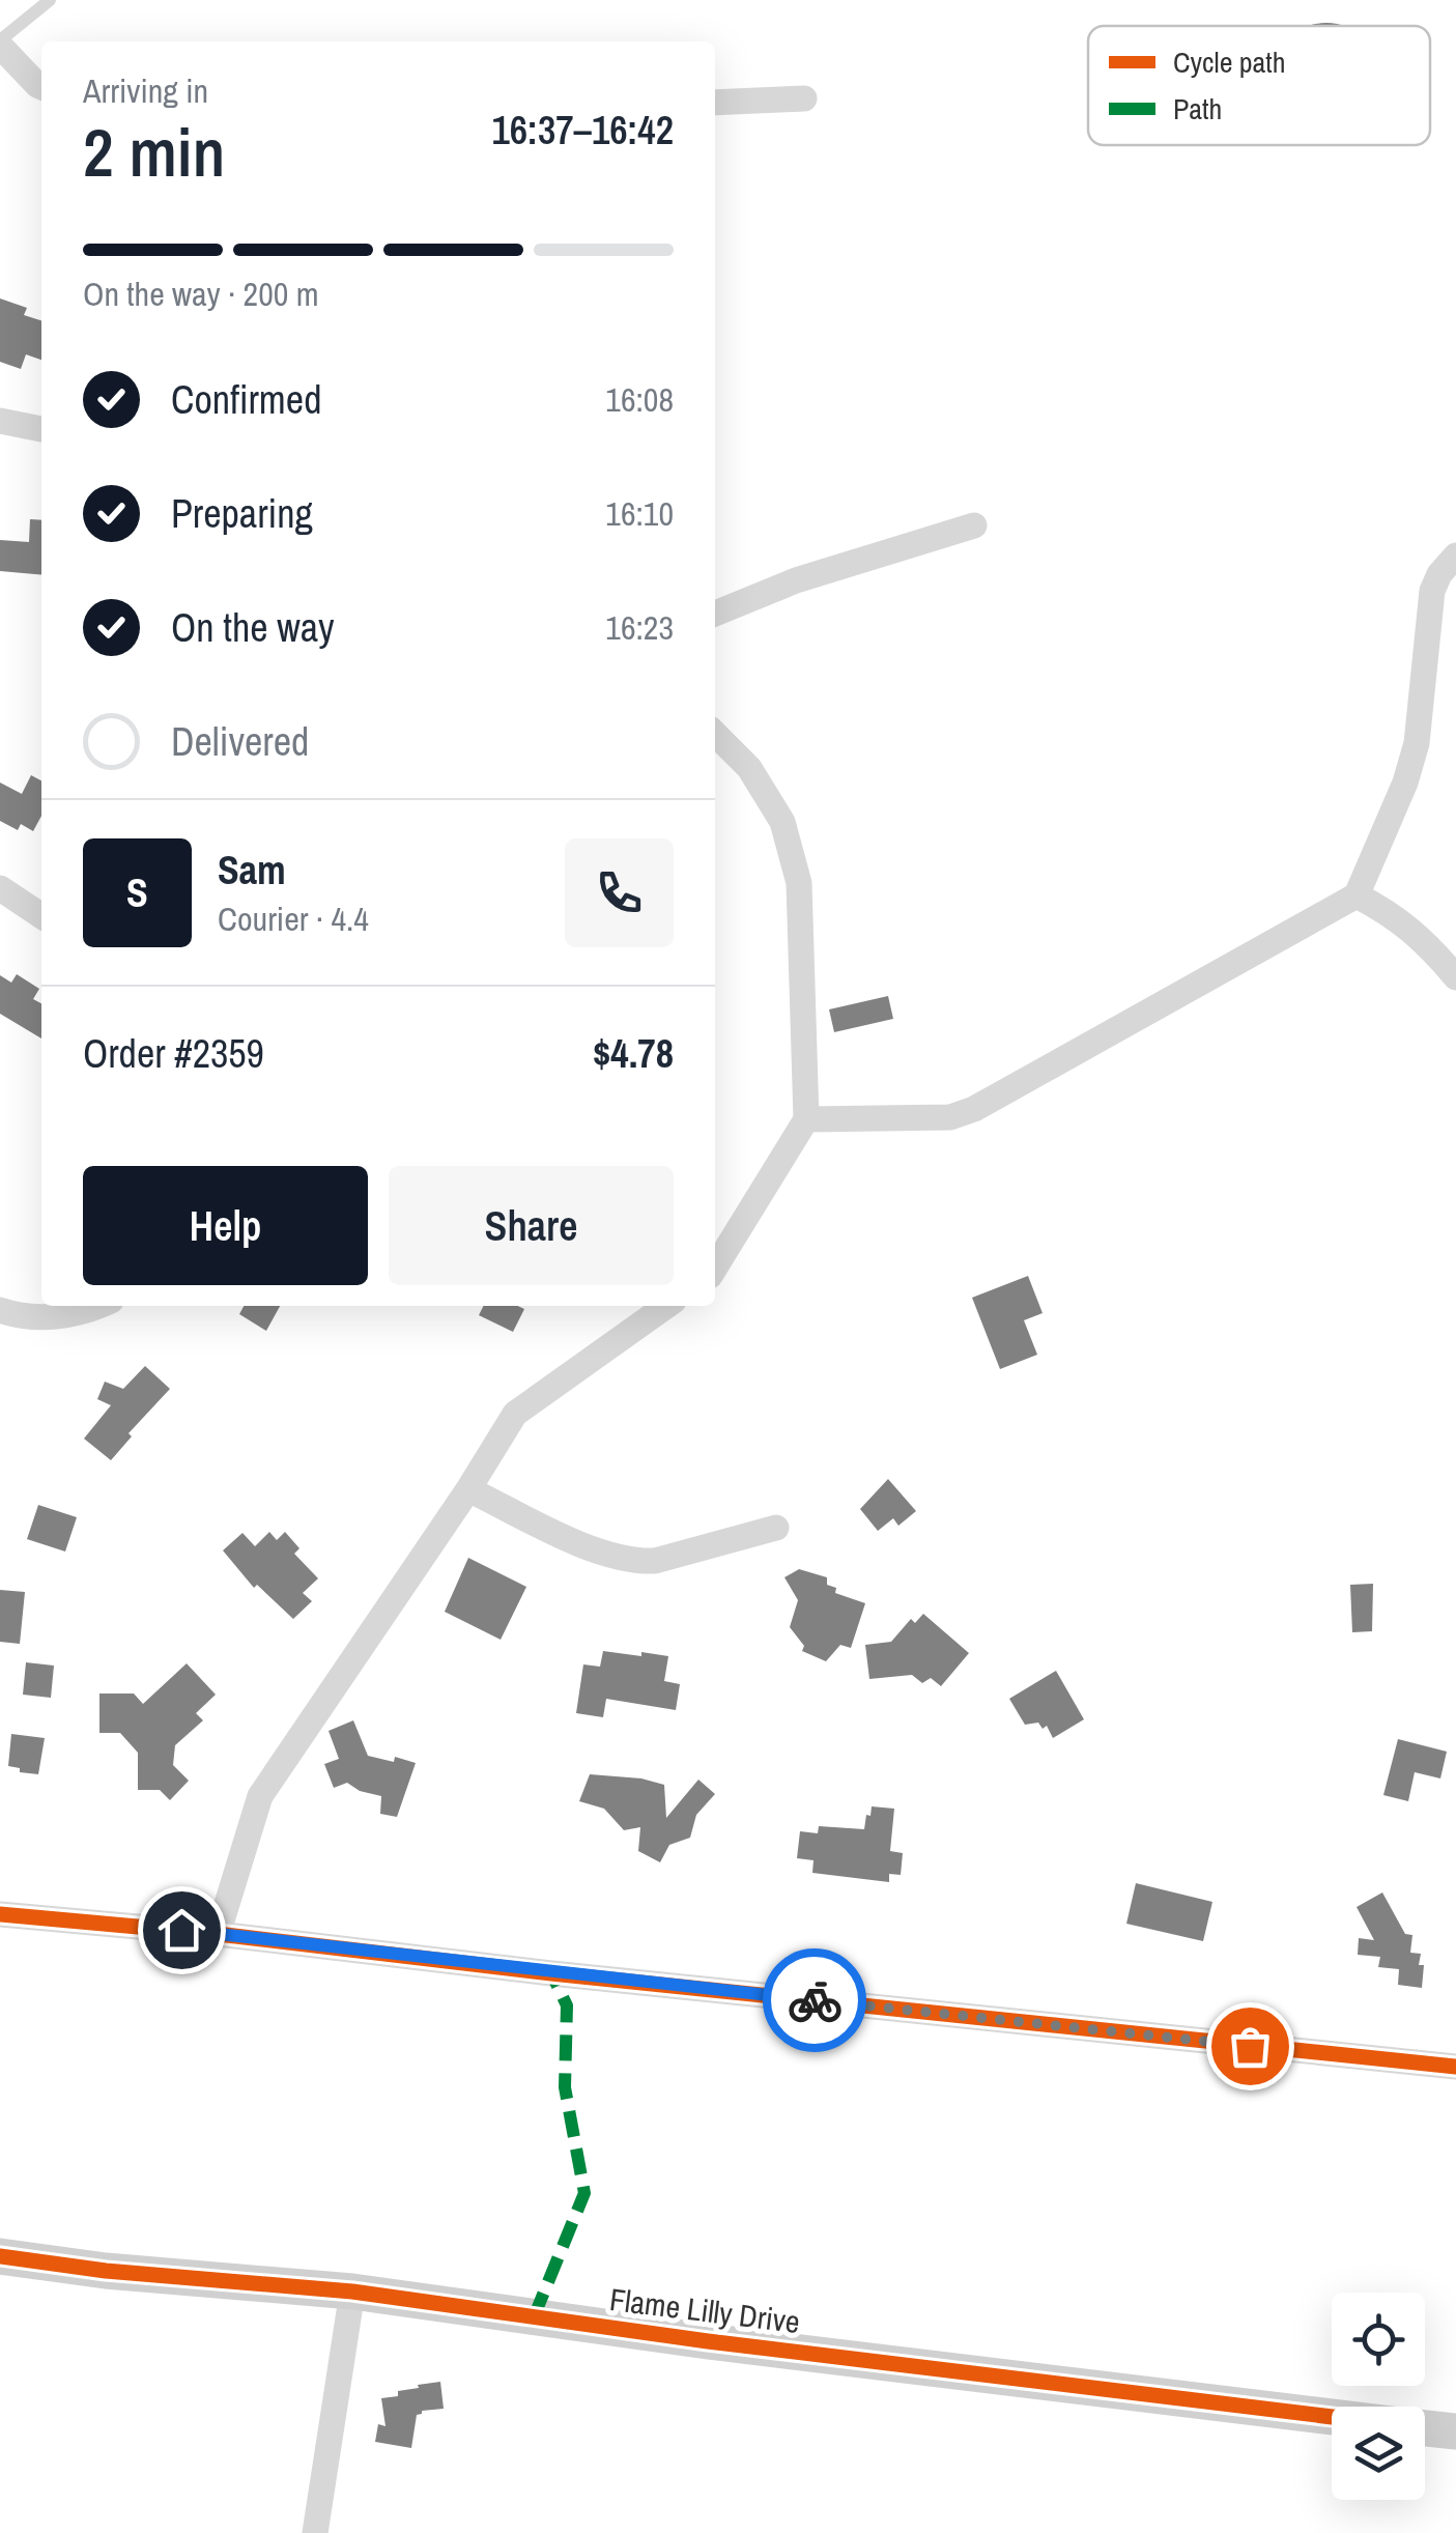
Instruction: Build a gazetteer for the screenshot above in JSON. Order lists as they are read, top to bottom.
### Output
{
  "streets": {
    "street": ["Flame Lilly Drive"]
  },
  "legend": ["Cycle path", "Path"],
  "page": {
    "heading": ["2 min", "Arriving in", "16:37–16:42"],
    "panel": [
      "Sam",
      "Courier · 4.4",
      "Order #2359",
      "$4.78"
    ],
    "bar": "On the way · 200 m",
    "list": [
      ["Confirmed", "16:08"],
      ["Preparing", "16:10"],
      ["On the way", "16:23"],
      "Delivered"
    ],
    "round": "S",
    "buttons": ["Help", "Share"]
  }
}
